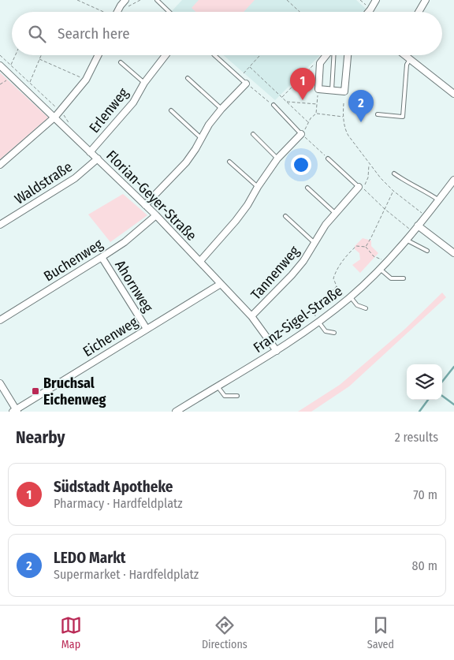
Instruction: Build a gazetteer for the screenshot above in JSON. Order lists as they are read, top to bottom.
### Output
{
  "streets": {
    "street": [
      "Erlenweg",
      "Waldstraße",
      "Florian-Geyer-Straße",
      "Buchenweg",
      "Tannenweg",
      "Ahornweg",
      "Franz-Sigel-Straße",
      "Eichenweg"
    ]
  },
  "crossings": [
    ["Erlenweg", "Florian-Geyer-Straße"],
    ["Waldstraße", "Florian-Geyer-Straße"],
    ["Florian-Geyer-Straße", "Buchenweg"],
    ["Florian-Geyer-Straße", "Tannenweg"],
    ["Florian-Geyer-Straße", "Franz-Sigel-Straße"],
    ["Florian-Geyer-Straße", "Eichenweg"],
    ["Buchenweg", "Ahornweg"],
    ["Ahornweg", "Eichenweg"]
  ],
  "places": {
    "transit": ["Bruchsal Eichenweg"]
  },
  "page": {
    "search": "Search here",
    "pins": ["1", "2"],
    "heading": ["Nearby", "2 results"],
    "list": [
      {
        "mark": "1",
        "name": "Südstadt Apotheke",
        "note": "Pharmacy · Hardfeldplatz",
        "value": "70 m"
      },
      {
        "mark": "2",
        "name": "LEDO Markt",
        "note": "Supermarket · Hardfeldplatz",
        "value": "80 m"
      }
    ],
    "nav": ["Map", "Directions", "Saved"]
  }
}
